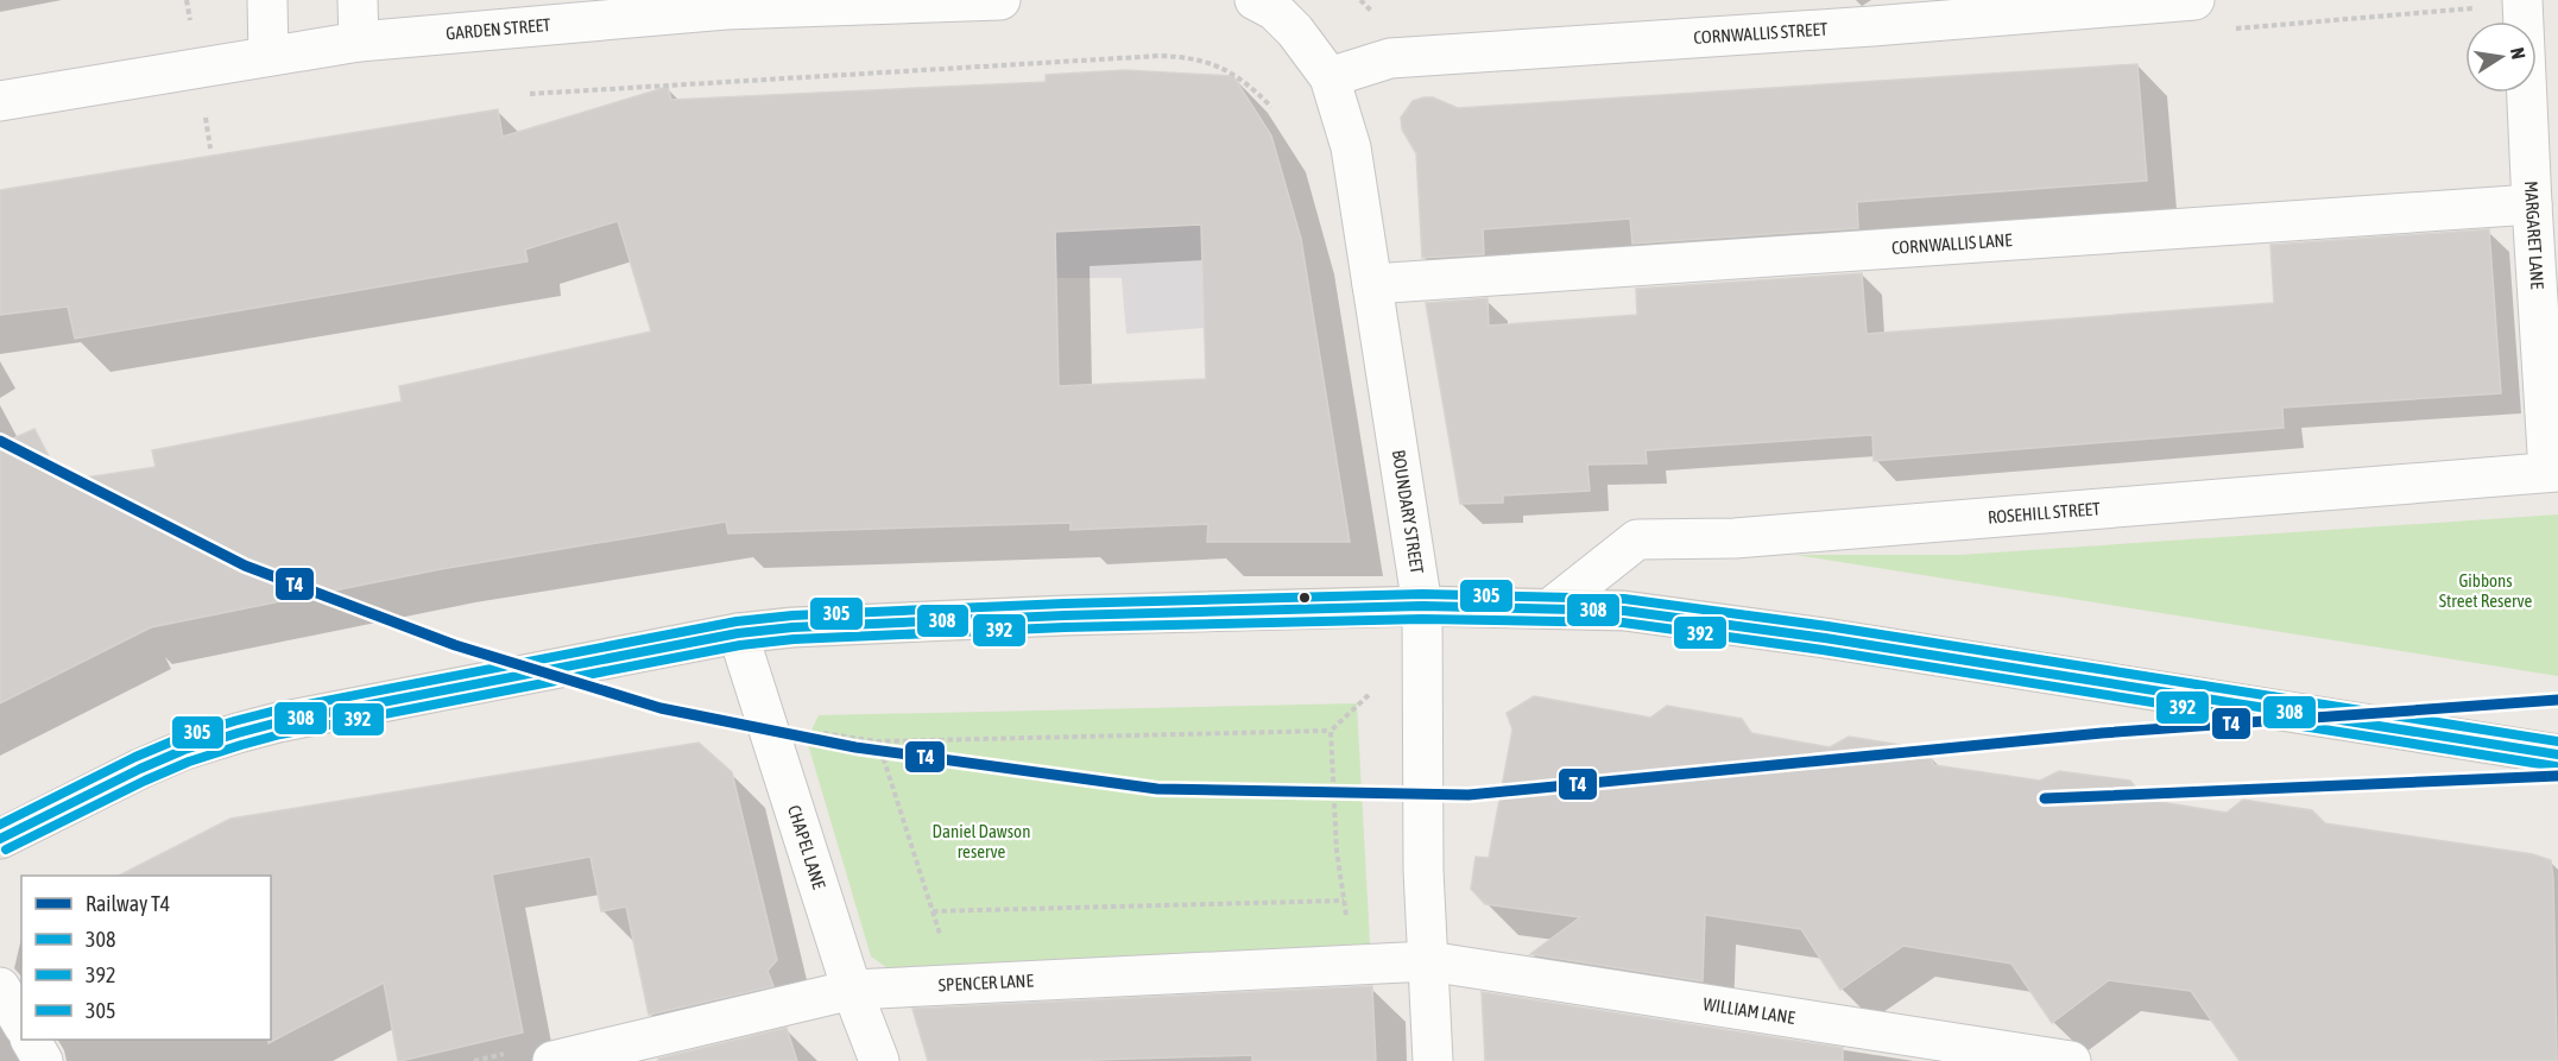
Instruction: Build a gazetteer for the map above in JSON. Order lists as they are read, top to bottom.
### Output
{
  "streets": {
    "street": [
      "GARDEN STREET",
      "CORNWALLIS STREET",
      "MARGARET LANE",
      "CORNWALLIS LANE",
      "BOUNDARY STREET",
      "ROSEHILL STREET",
      "CHAPEL LANE",
      "SPENCER LANE",
      "WILLIAM LANE"
    ]
  },
  "crossings": [
    ["CORNWALLIS STREET", "BOUNDARY STREET"],
    ["MARGARET LANE", "CORNWALLIS LANE"],
    ["MARGARET LANE", "ROSEHILL STREET"],
    ["CORNWALLIS LANE", "BOUNDARY STREET"],
    ["BOUNDARY STREET", "SPENCER LANE"],
    ["BOUNDARY STREET", "WILLIAM LANE"],
    ["CHAPEL LANE", "SPENCER LANE"],
    ["SPENCER LANE", "WILLIAM LANE"]
  ],
  "parks": ["Gibbons Street Reserve", "Daniel Dawson reserve"],
  "lines": [
    "rail line T4",
    "transit line 305",
    "transit line 308",
    "transit line 392"
  ],
  "legend": [
    "Railway T4",
    "308",
    "392",
    "305"
  ],
  "north": "right"
}
